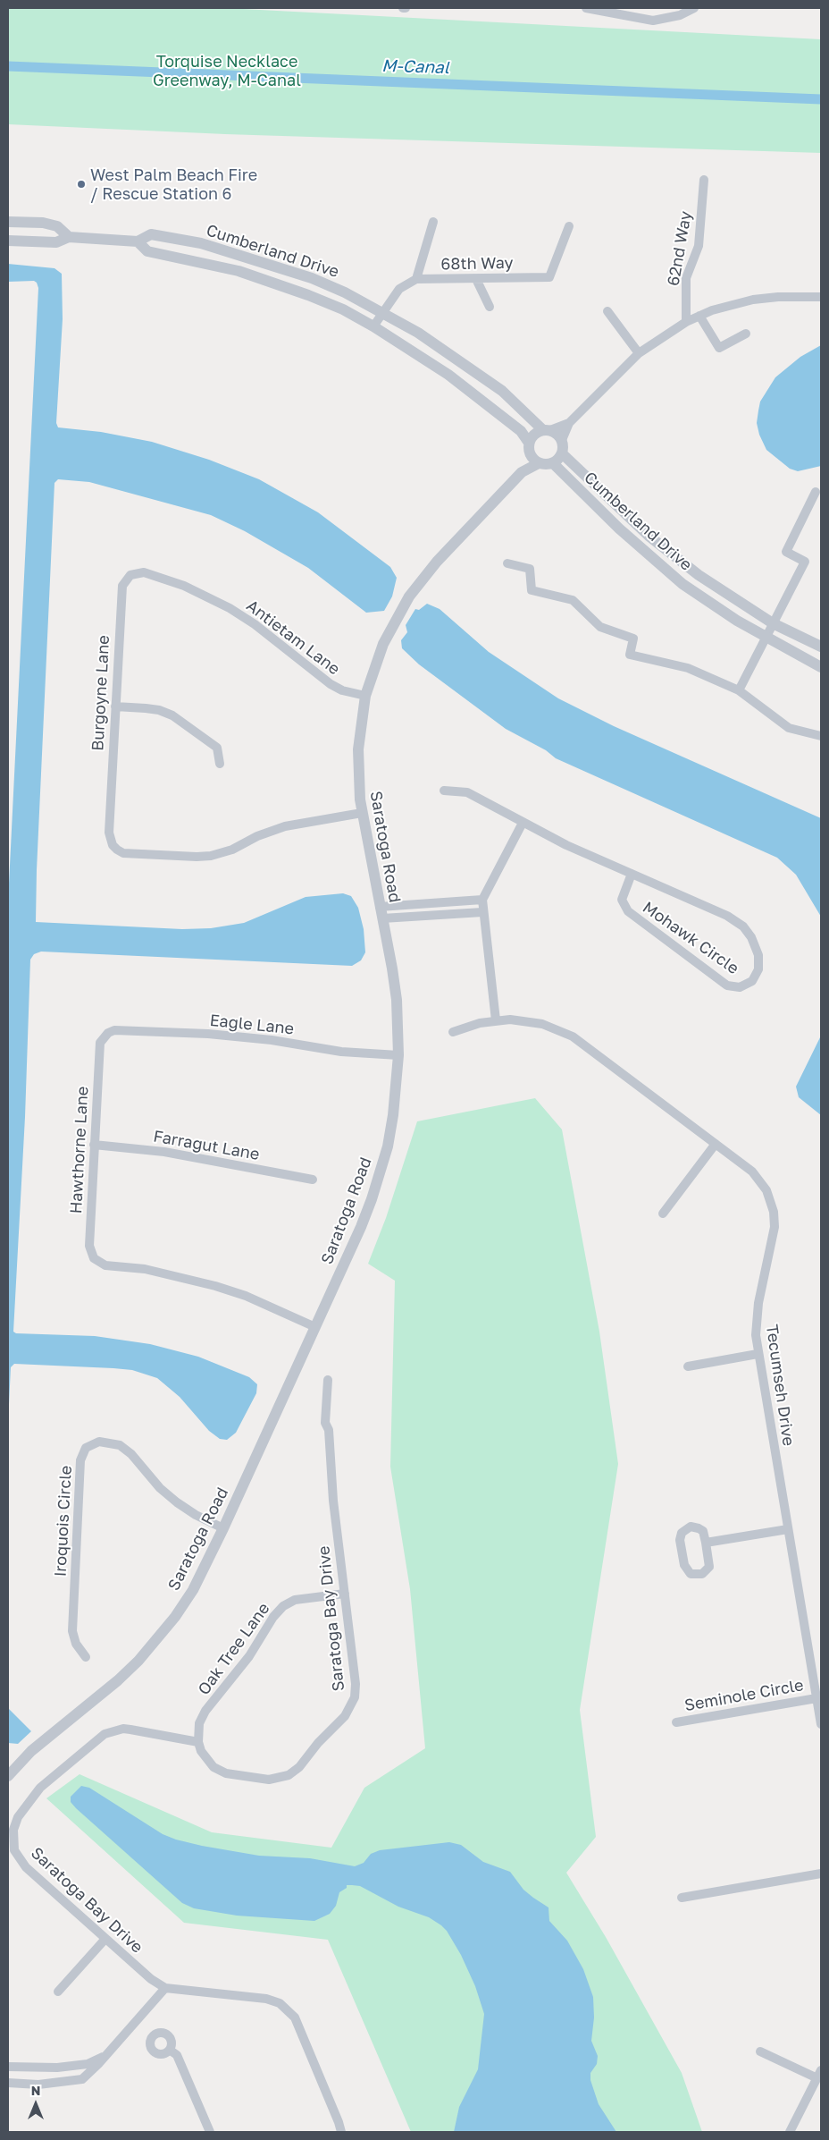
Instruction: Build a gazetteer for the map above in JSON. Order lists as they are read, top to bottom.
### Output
{
  "streets": {
    "street": [
      "62nd Way",
      "Cumberland Drive",
      "68th Way",
      "Antietam Lane",
      "Burgoyne Lane",
      "Saratoga Road",
      "Mohawk Circle",
      "Eagle Lane",
      "Farragut Lane",
      "Hawthorne Lane",
      "Tecumseh Drive",
      "Iroquois Circle",
      "Saratoga Bay Drive",
      "Oak Tree Lane",
      "Seminole Circle"
    ]
  },
  "crossings": [
    ["Cumberland Drive", "Saratoga Road"],
    ["Antietam Lane", "Burgoyne Lane"],
    ["Antietam Lane", "Saratoga Road"],
    ["Burgoyne Lane", "Saratoga Road"],
    ["Saratoga Road", "Eagle Lane"],
    ["Saratoga Road", "Hawthorne Lane"],
    ["Saratoga Road", "Iroquois Circle"],
    ["Eagle Lane", "Hawthorne Lane"],
    ["Farragut Lane", "Hawthorne Lane"],
    ["Tecumseh Drive", "Seminole Circle"],
    ["Saratoga Bay Drive", "Oak Tree Lane"]
  ],
  "water": ["M-Canal"],
  "parks": ["Torquise Necklace Greenway, M-Canal"],
  "places": ["West Palm Beach Fire / Rescue Station 6"],
  "north": "top"
}
